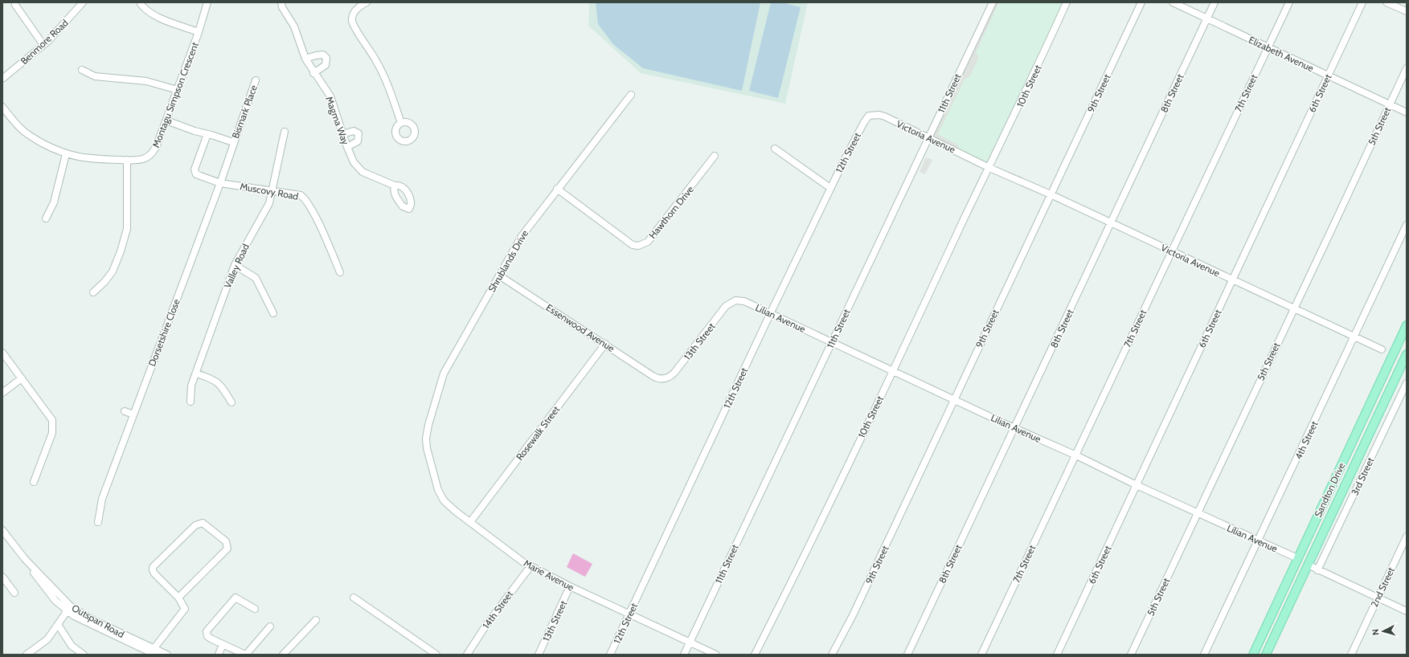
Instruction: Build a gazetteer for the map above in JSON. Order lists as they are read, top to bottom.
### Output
{
  "streets": {
    "main road": ["Sandton Drive"],
    "street": [
      "Benmore Road",
      "Elizabeth Avenue",
      "10th Street",
      "11th Street",
      "9th Street",
      "8th Street",
      "7th Street",
      "6th Street",
      "Montagu Simpson Crescent",
      "Bismark Place",
      "Magma Way",
      "5th Street",
      "Victoria Avenue",
      "12th Street",
      "Muscovy Road",
      "Hawthorn Drive",
      "Shrublands Drive",
      "Valley Road",
      "Lilian Avenue",
      "Essenwood Avenue",
      "Dorsetshire Close",
      "13th Street",
      "Rosewalk Street",
      "4th Street",
      "3rd Street",
      "Marie Avenue",
      "2nd Street",
      "14th Street",
      "Outspan Road"
    ]
  },
  "crossings": [
    ["Elizabeth Avenue", "8th Street"],
    ["Elizabeth Avenue", "7th Street"],
    ["Elizabeth Avenue", "6th Street"],
    ["Elizabeth Avenue", "5th Street"],
    ["10th Street", "Victoria Avenue"],
    ["10th Street", "Lilian Avenue"],
    ["11th Street", "Victoria Avenue"],
    ["11th Street", "Lilian Avenue"],
    ["11th Street", "Marie Avenue"],
    ["9th Street", "Victoria Avenue"],
    ["9th Street", "Lilian Avenue"],
    ["8th Street", "Victoria Avenue"],
    ["8th Street", "Lilian Avenue"],
    ["7th Street", "Victoria Avenue"],
    ["7th Street", "Lilian Avenue"],
    ["6th Street", "Victoria Avenue"],
    ["6th Street", "Lilian Avenue"],
    ["Bismark Place", "Dorsetshire Close"],
    ["5th Street", "Victoria Avenue"],
    ["5th Street", "Lilian Avenue"],
    ["Victoria Avenue", "12th Street"],
    ["Victoria Avenue", "4th Street"],
    ["12th Street", "Lilian Avenue"],
    ["12th Street", "Marie Avenue"],
    ["Muscovy Road", "Valley Road"],
    ["Muscovy Road", "Dorsetshire Close"],
    ["Hawthorn Drive", "Shrublands Drive"],
    ["Shrublands Drive", "Essenwood Avenue"],
    ["Shrublands Drive", "Marie Avenue"],
    ["Lilian Avenue", "13th Street"],
    ["Lilian Avenue", "4th Street"],
    ["Lilian Avenue", "Sandton Drive"],
    ["Essenwood Avenue", "13th Street"],
    ["Essenwood Avenue", "Rosewalk Street"],
    ["13th Street", "Marie Avenue"],
    ["Rosewalk Street", "Marie Avenue"],
    ["Marie Avenue", "14th Street"]
  ],
  "north": "left"
}
